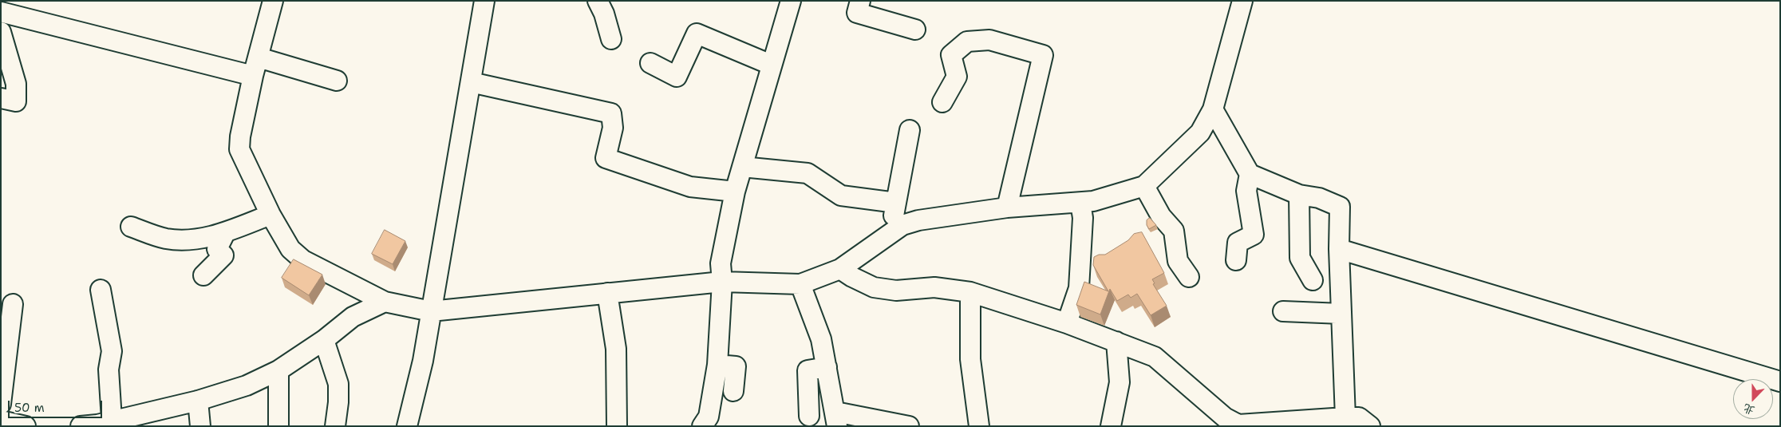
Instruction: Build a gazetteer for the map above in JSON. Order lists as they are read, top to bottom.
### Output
{
  "scale_bar": "50 m",
  "north": "bottom"
}
